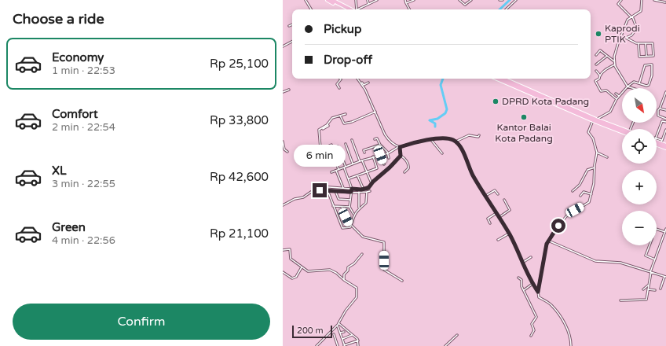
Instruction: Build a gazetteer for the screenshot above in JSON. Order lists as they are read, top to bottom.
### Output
{
  "places": ["Kaprodi PTIK", "DPRD Kota Padang", "Kantor Balai Kota Padang"],
  "scale_bar": "200 m",
  "north": "bottom right",
  "page": {
    "heading": "Choose a ride",
    "banner": ["Pickup", "Drop-off"],
    "list": [
      {
        "name": "Economy",
        "note": "1 min · 22:53",
        "value": "Rp 25,100"
      },
      {
        "name": "Comfort",
        "note": "2 min · 22:54",
        "value": "Rp 33,800"
      },
      {
        "name": "XL",
        "note": "3 min · 22:55",
        "value": "Rp 42,600"
      },
      {
        "name": "Green",
        "note": "4 min · 22:56",
        "value": "Rp 21,100"
      }
    ],
    "map_buttons": ["+", "−"],
    "bubble": "6 min",
    "buttons": "Confirm",
    "scale": "200 m"
  }
}
